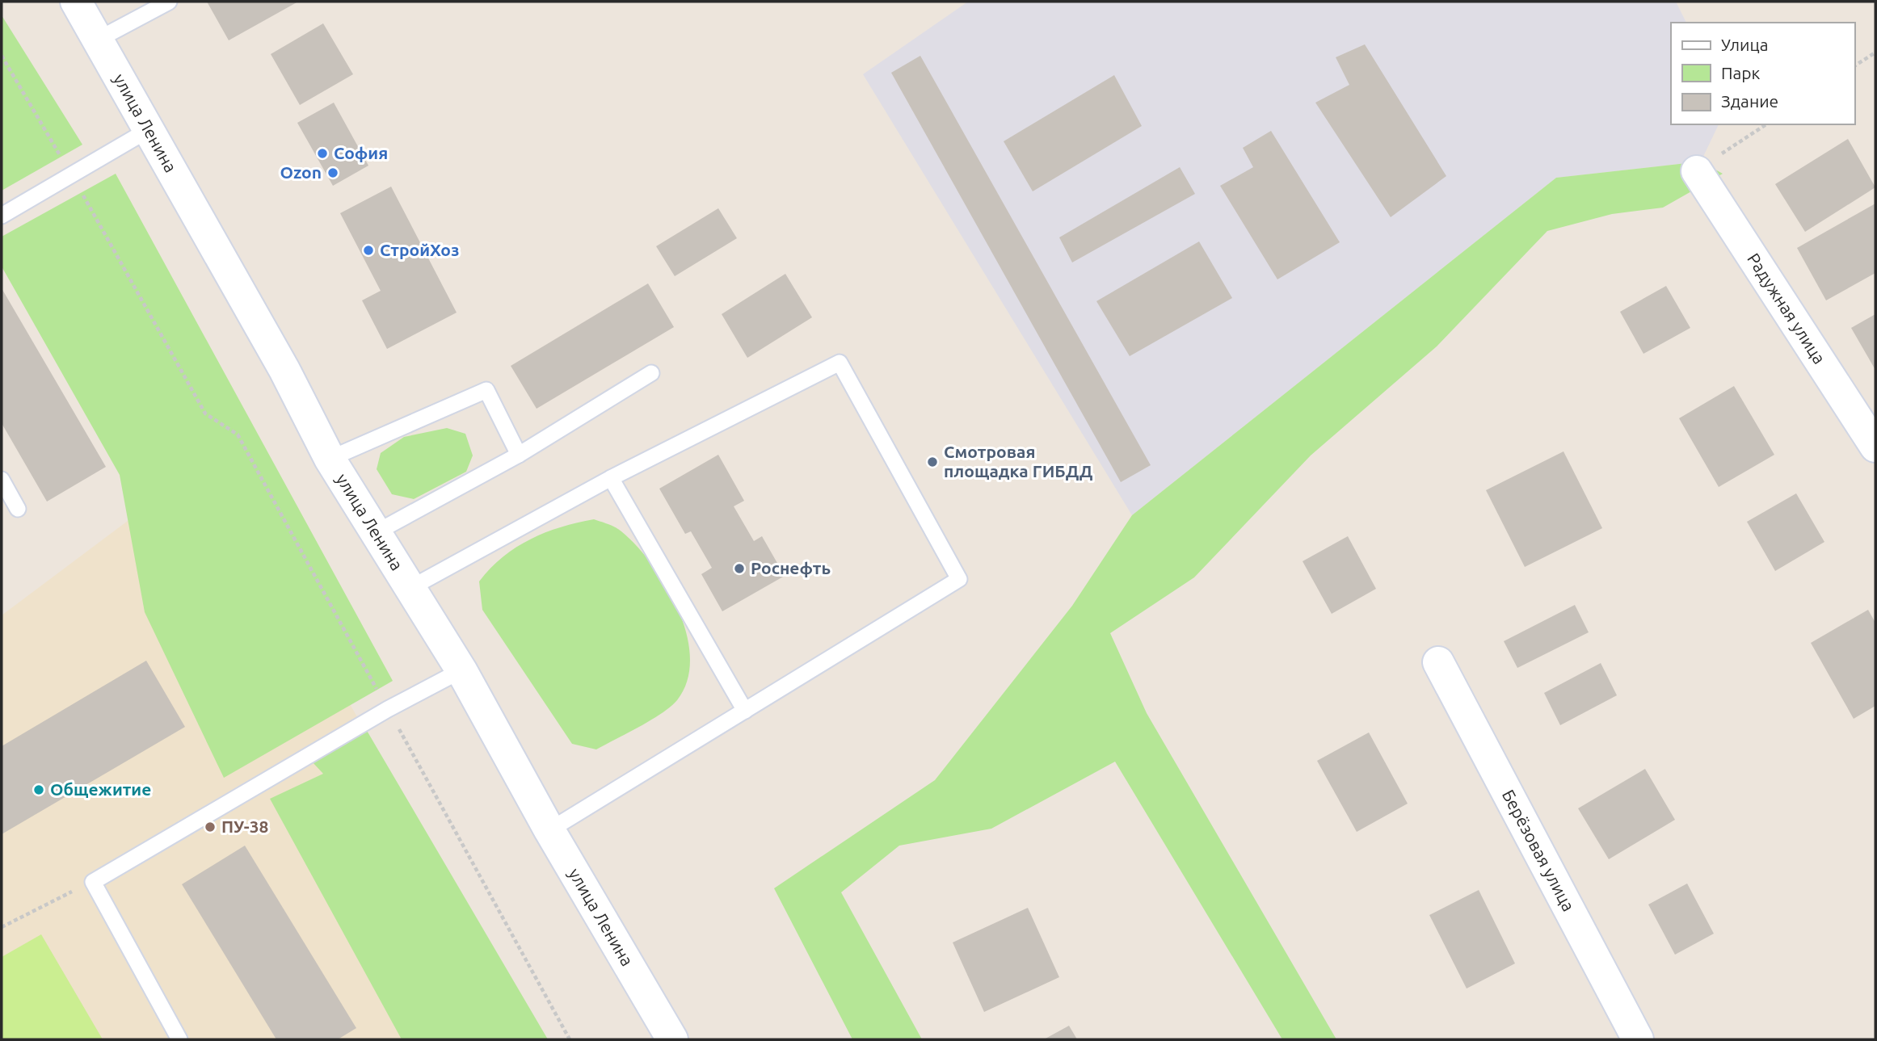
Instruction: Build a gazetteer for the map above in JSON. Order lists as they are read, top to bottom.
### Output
{
  "streets": {
    "main road": ["улица Ленина", "Радужная улица", "Берёзовая улица"]
  },
  "places": [
    "София",
    "Ozon",
    "СтройХоз",
    "Смотровая площадка ГИБДД",
    "Роснефть",
    "Общежитие",
    "ПУ-38"
  ],
  "legend": ["Улица", "Парк", "Здание"]
}
